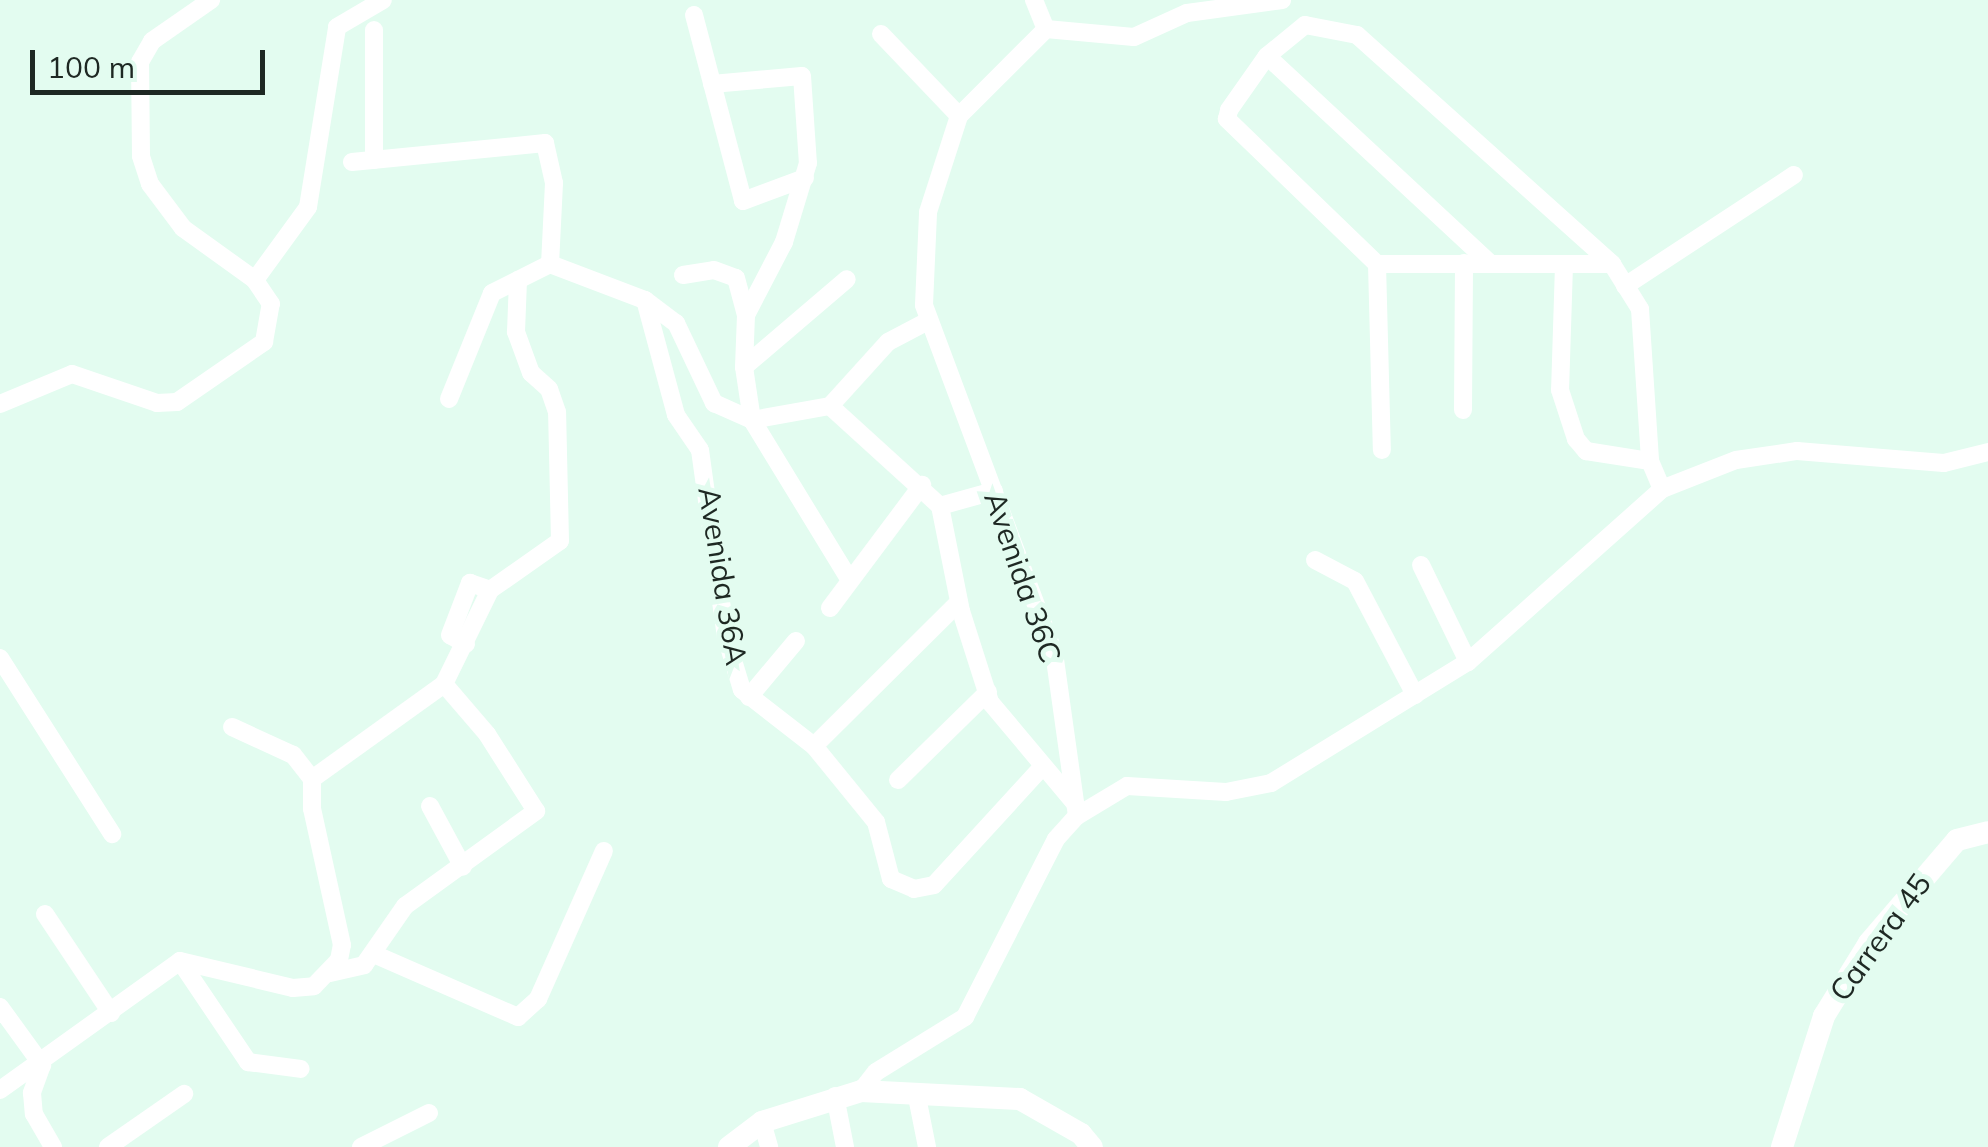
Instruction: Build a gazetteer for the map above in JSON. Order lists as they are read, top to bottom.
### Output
{
  "streets": {
    "main road": ["Carrera 45"],
    "street": ["Avenida 36A", "Avenida 36C"]
  },
  "scale_bar": "100 m"
}
